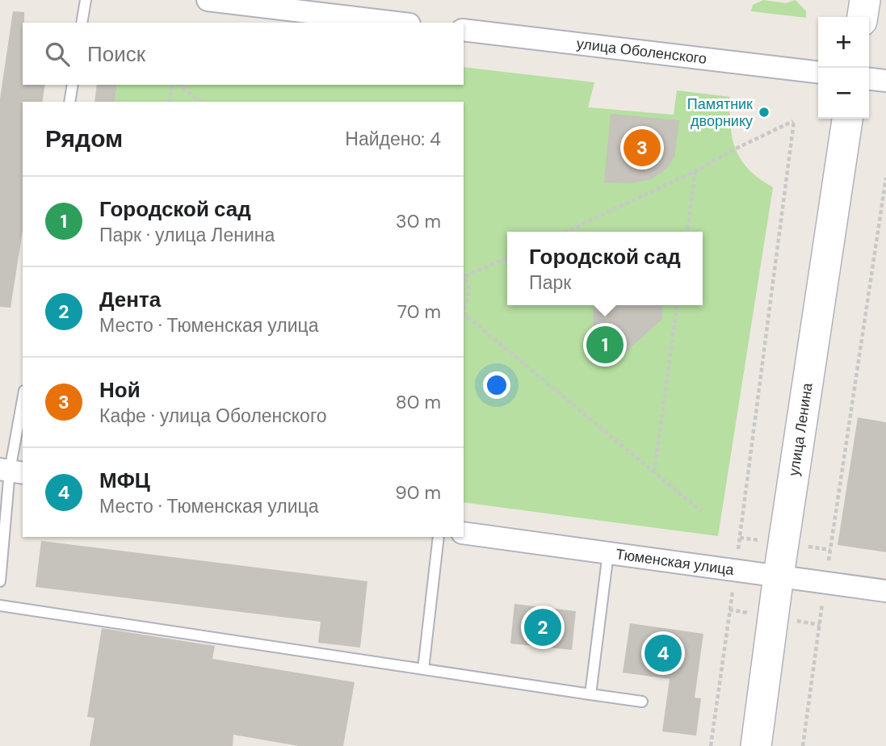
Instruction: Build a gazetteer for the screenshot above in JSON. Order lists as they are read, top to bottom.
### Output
{
  "streets": {
    "main road": ["улица Ленина"],
    "street": ["улица Оболенского", "Тюменская улица"]
  },
  "crossings": [
    ["улица Ленина", "Тюменская улица"]
  ],
  "places": ["Памятник дворнику"],
  "page": {
    "map_buttons": ["+", "−"],
    "search": "Поиск",
    "heading": ["Рядом", "Найдено: 4"],
    "pins": [
      "3",
      "1",
      "2",
      "4"
    ],
    "list": [
      {
        "mark": "1",
        "name": "Городской сад",
        "note": "Парк · улица Ленина",
        "value": "30 m"
      },
      {
        "mark": "2",
        "name": "Дента",
        "note": "Место · Тюменская улица",
        "value": "70 m"
      },
      {
        "mark": "3",
        "name": "Ной",
        "note": "Кафе · улица Оболенского",
        "value": "80 m"
      },
      {
        "mark": "4",
        "name": "МФЦ",
        "note": "Место · Тюменская улица",
        "value": "90 m"
      }
    ],
    "popup": ["Городской сад", "Парк"]
  }
}
